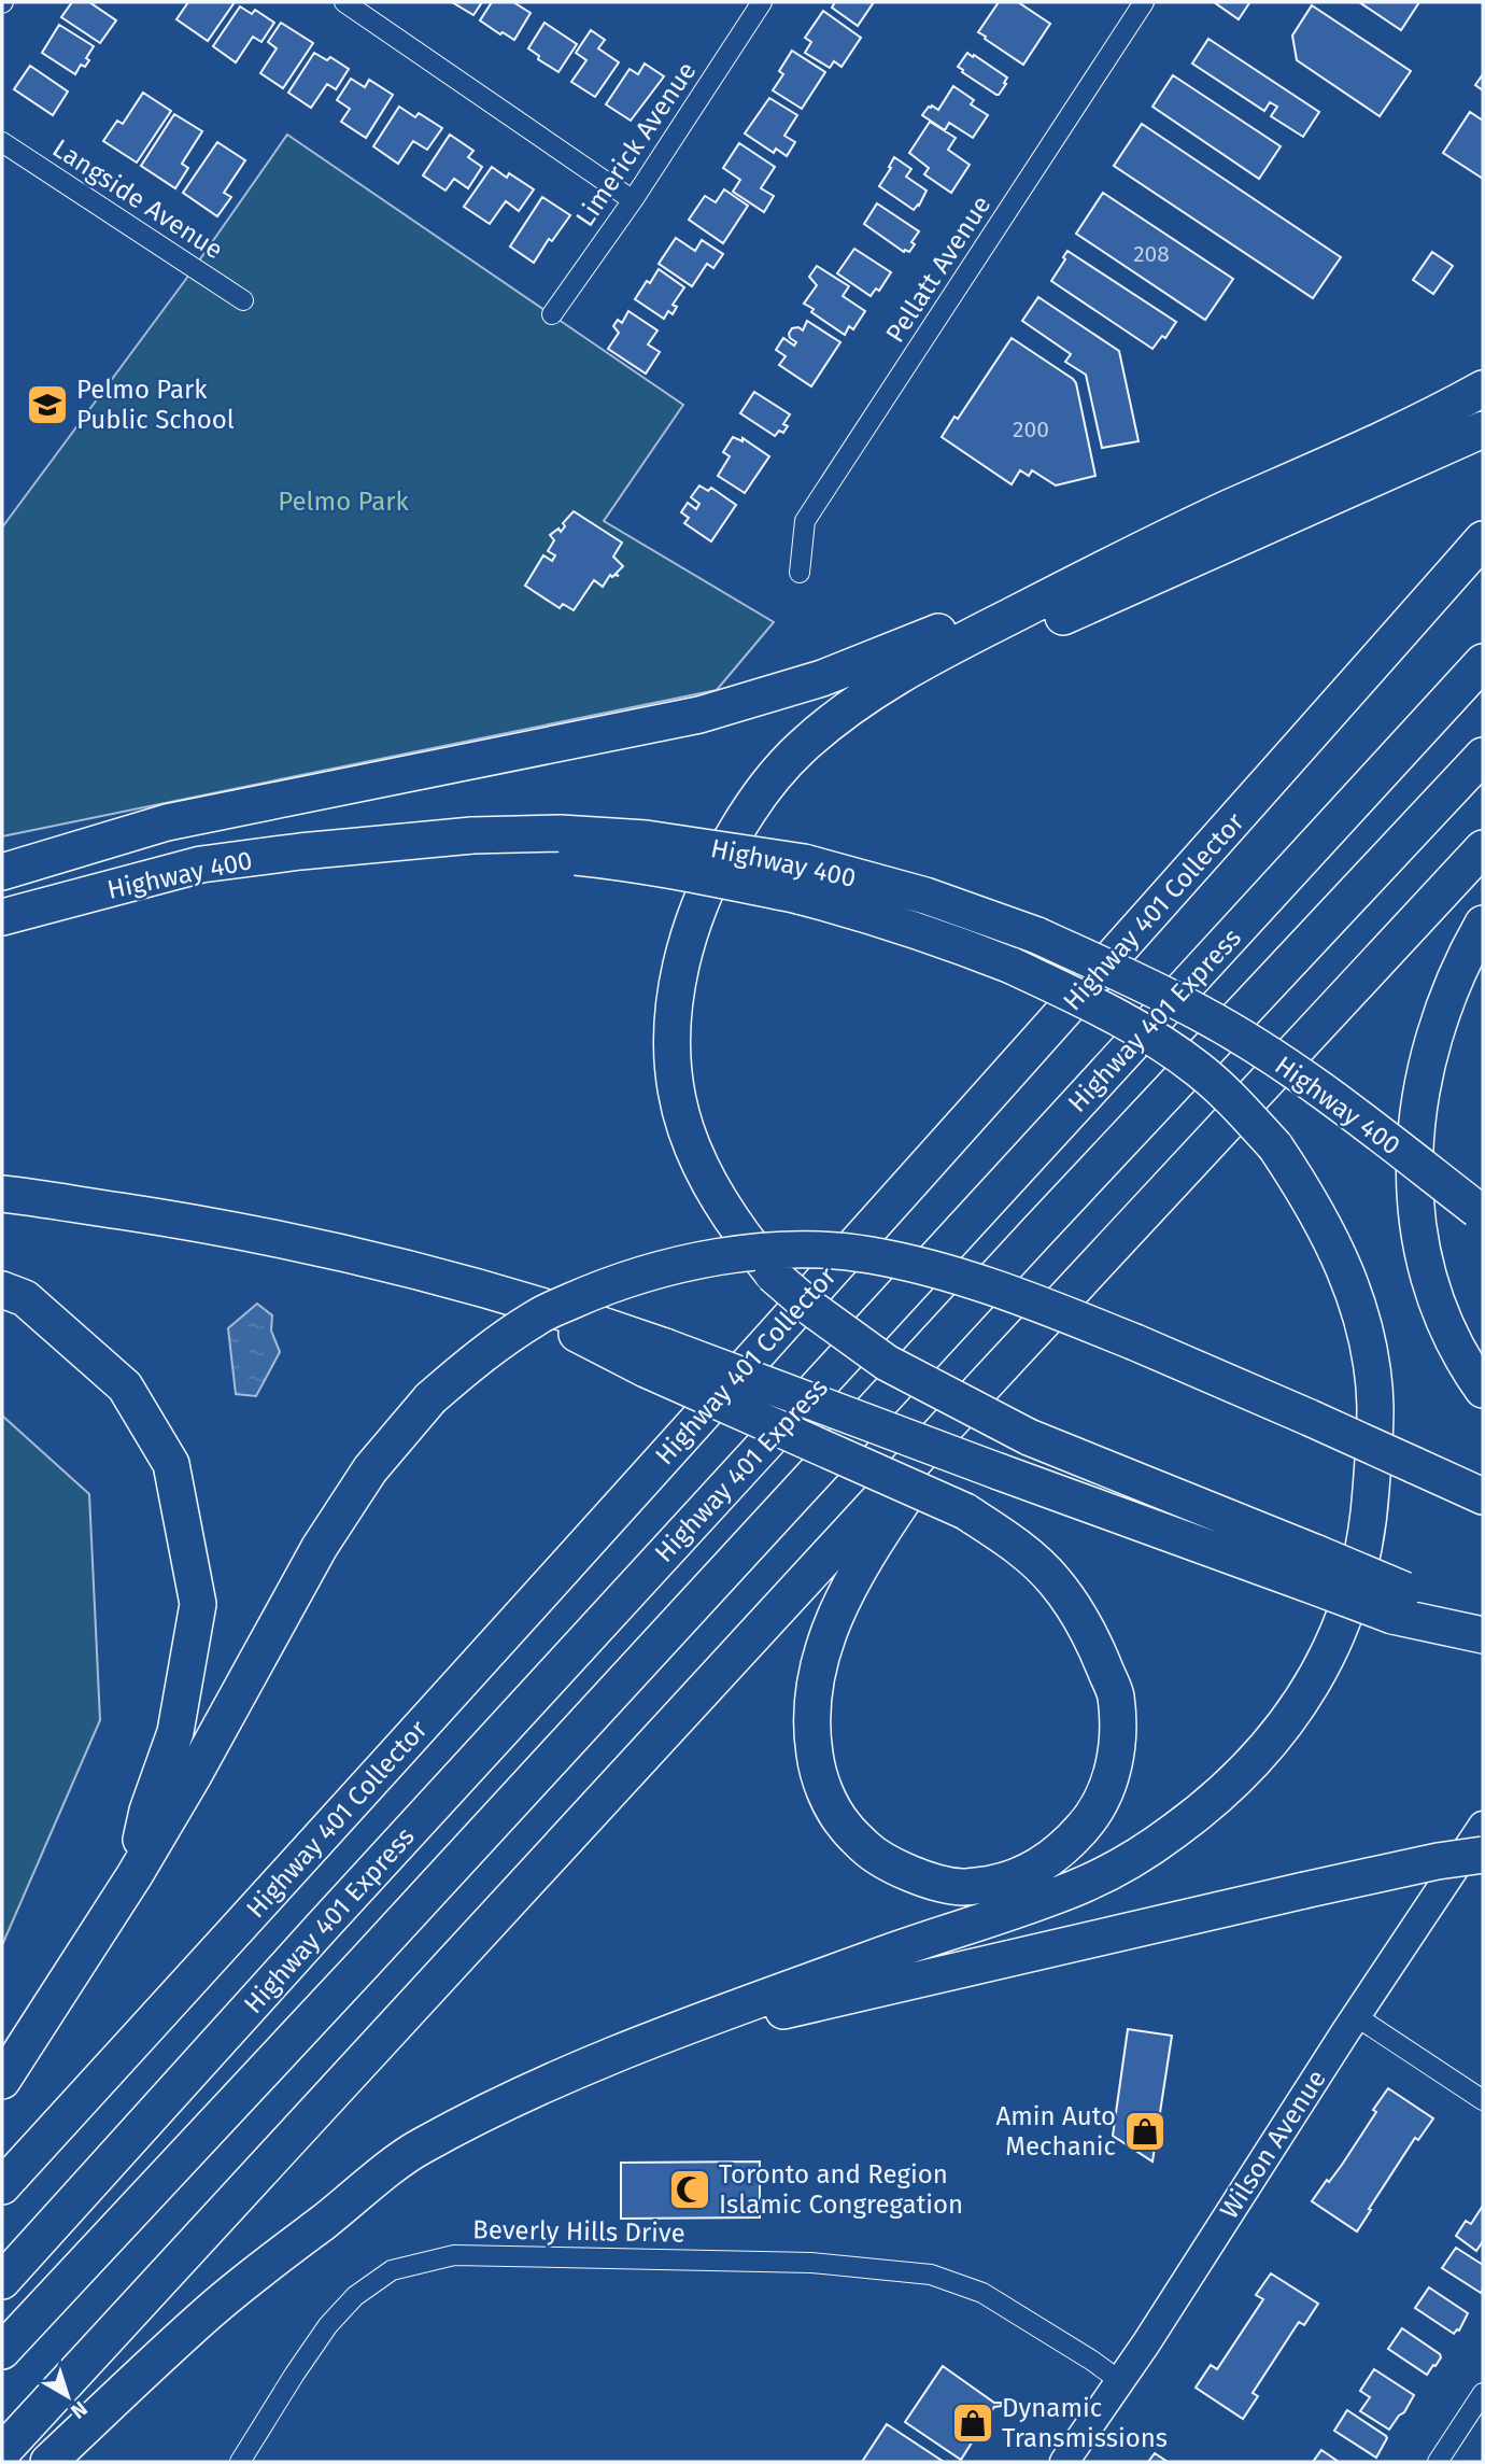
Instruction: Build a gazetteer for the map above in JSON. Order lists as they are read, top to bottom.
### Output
{
  "streets": {
    "highway": ["Highway 400", "Highway 401 Collector", "Highway 401 Express"],
    "main road": ["Wilson Avenue"],
    "street": [
      "Limerick Avenue",
      "Langside Avenue",
      "Pellatt Avenue",
      "Beverly Hills Drive"
    ]
  },
  "crossings": [
    ["Wilson Avenue", "Beverly Hills Drive"]
  ],
  "parks": ["Pelmo Park"],
  "places": {
    "school or university": ["Pelmo Park Public School"],
    "shop": ["Amin Auto Mechanic", "Dynamic Transmissions"],
    "mosque": ["Toronto and Region Islamic Congregation"]
  },
  "house_numbers": ["208", "200"],
  "north": "bottom right"
}
